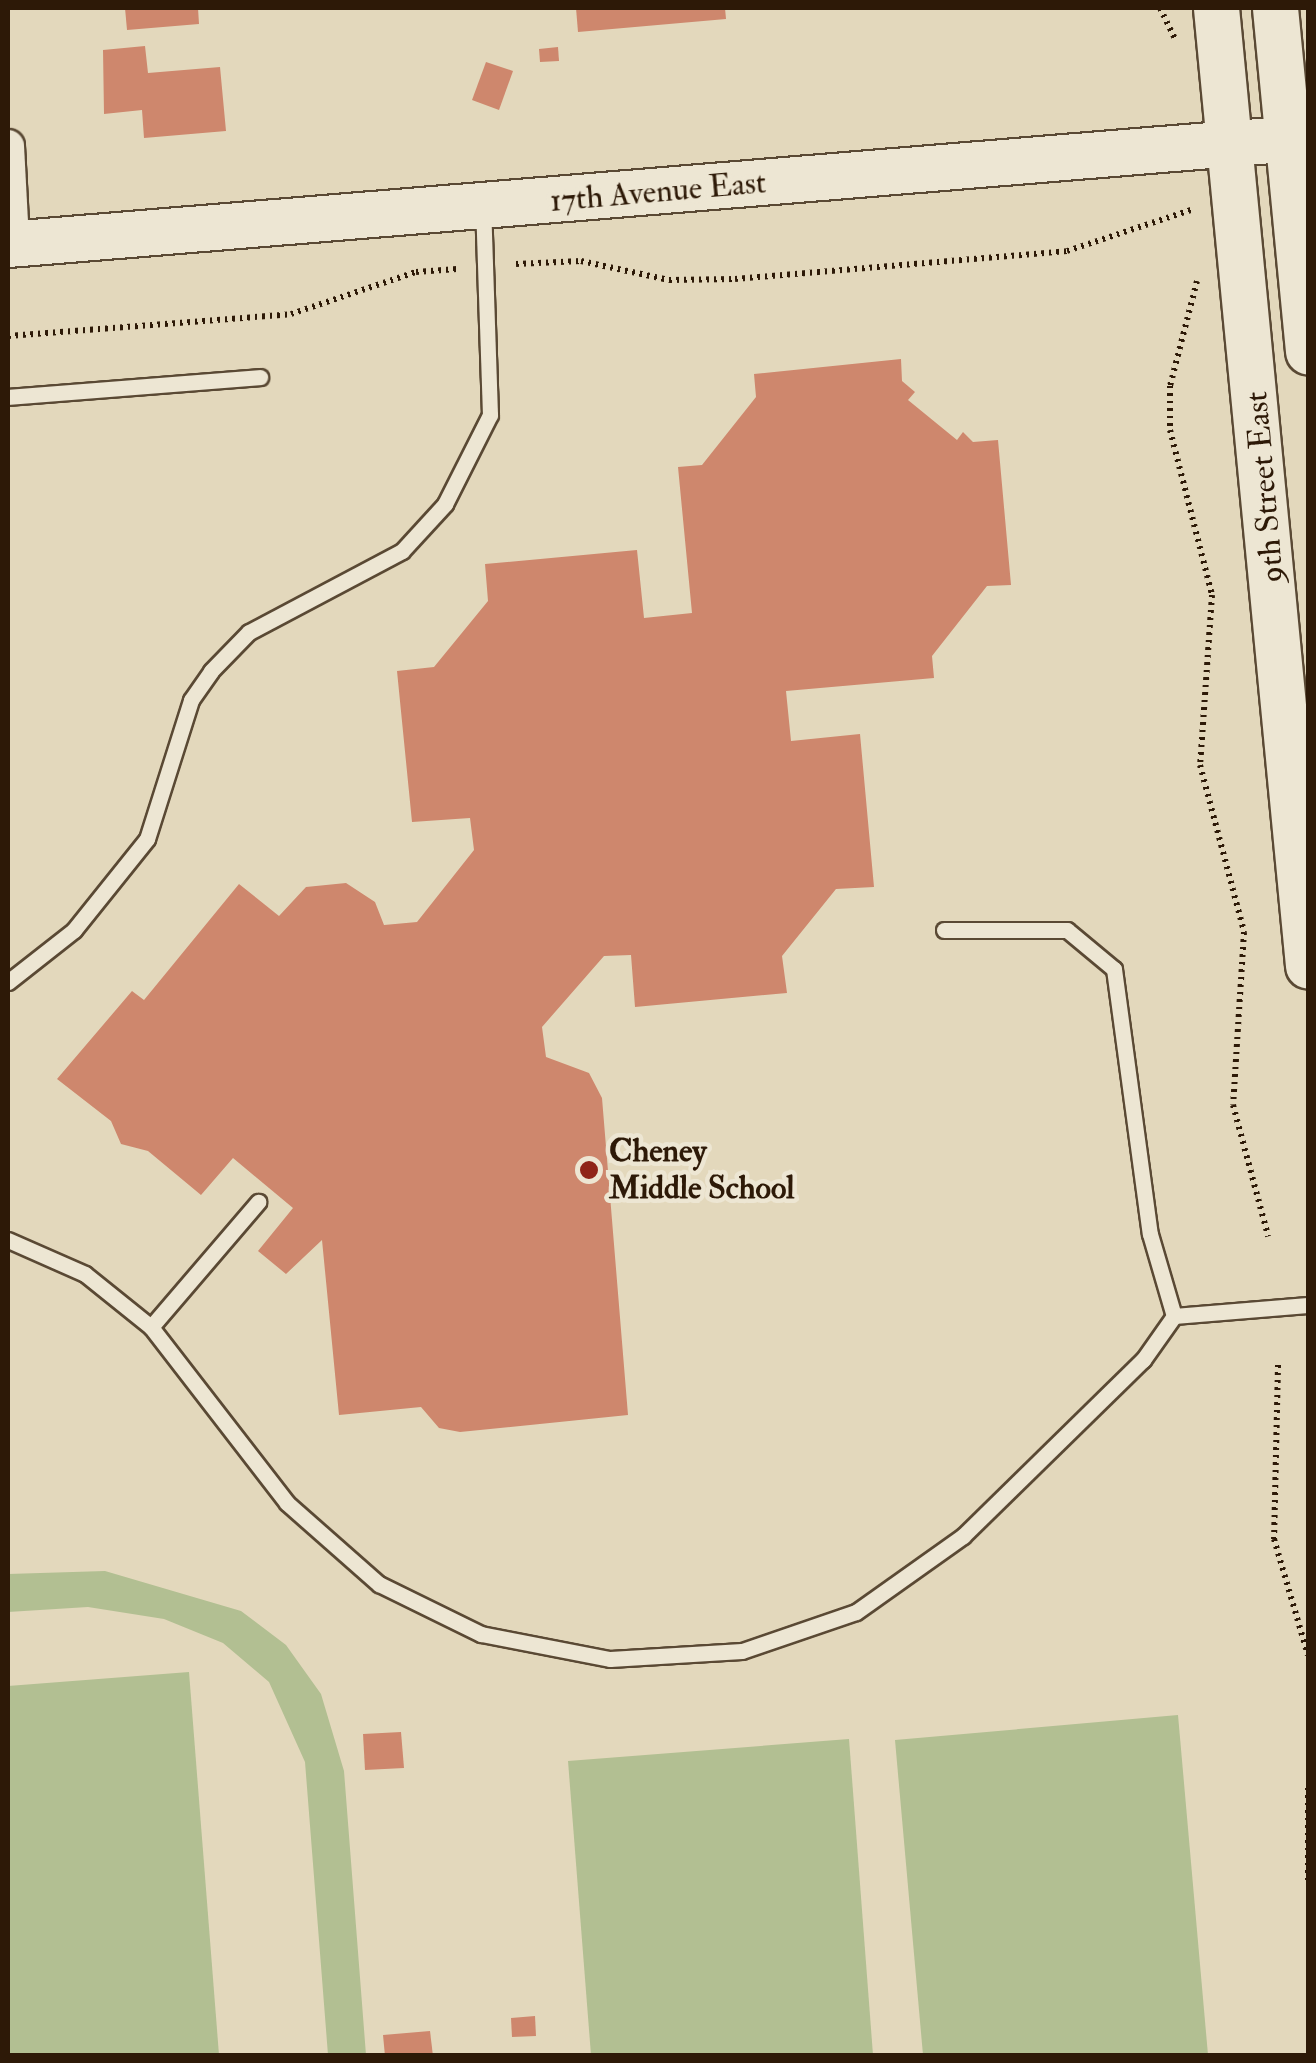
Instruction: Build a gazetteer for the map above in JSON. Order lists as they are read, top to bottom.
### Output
{
  "streets": {
    "main road": ["17th Avenue East", "9th Street East"]
  },
  "crossings": [
    ["17th Avenue East", "9th Street East"]
  ],
  "places": ["Cheney Middle School"]
}
